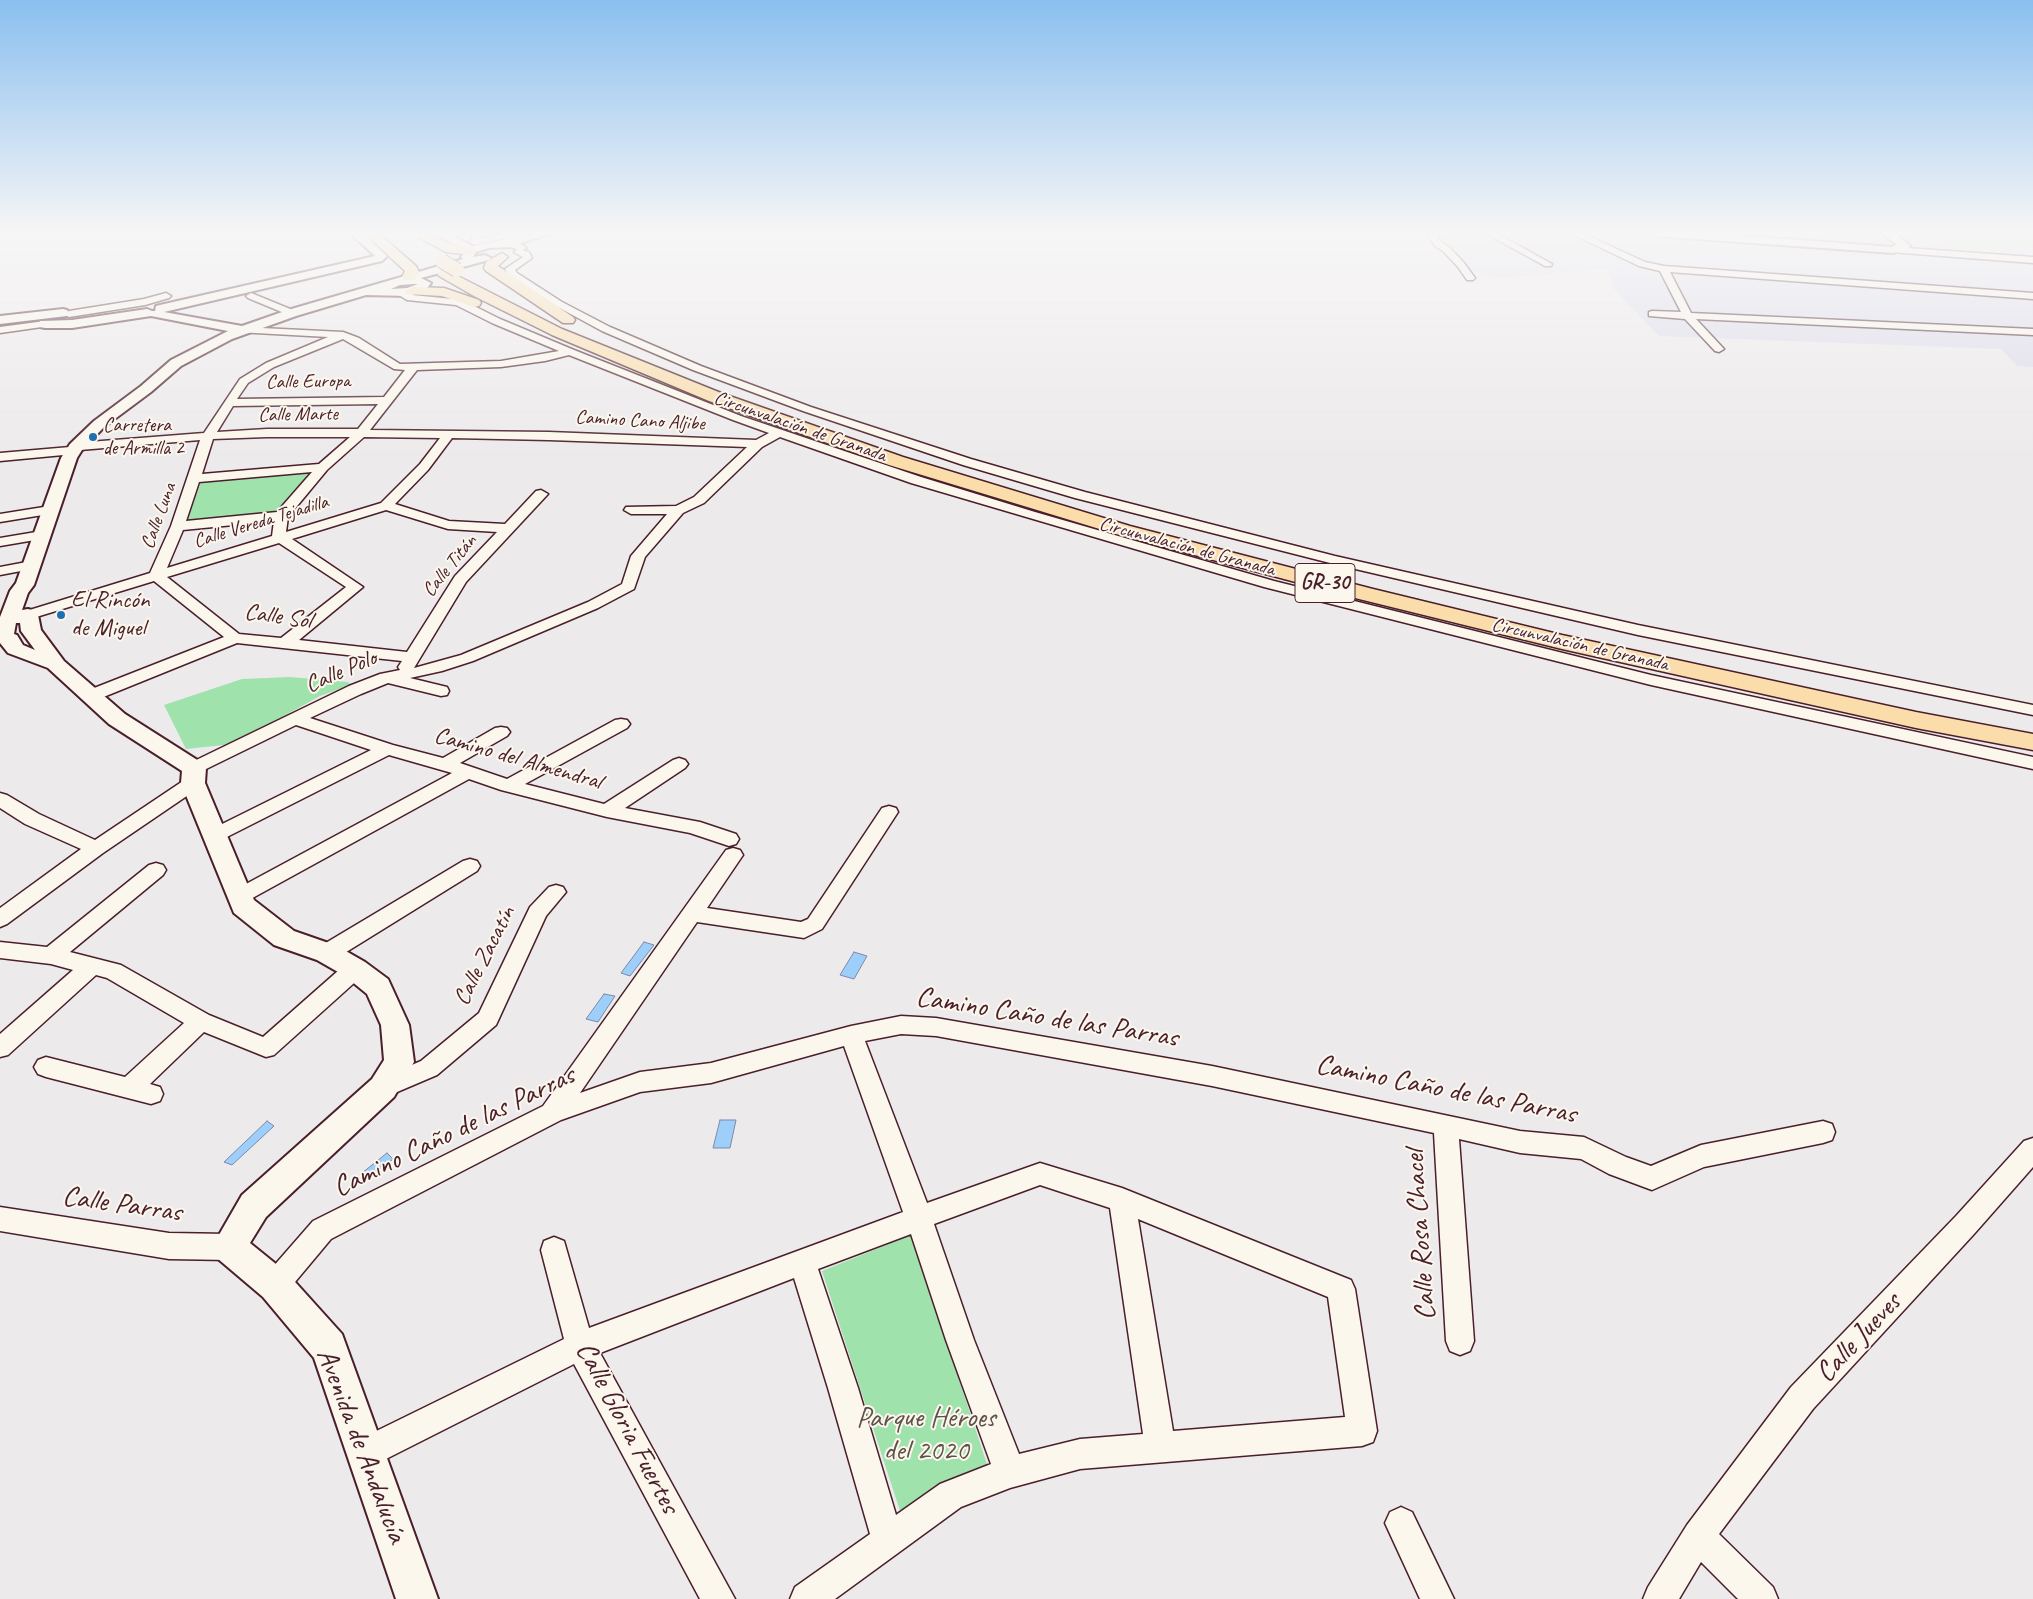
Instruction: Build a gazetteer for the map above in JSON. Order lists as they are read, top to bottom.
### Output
{
  "streets": {
    "highway": ["Circunvalación de Granada", "GR-30"],
    "street": [
      "Calle Europa",
      "Calle Marte",
      "Camino Cano Aljibe",
      "Calle Luna",
      "Calle Vereda Tejadilla",
      "Calle Titán",
      "Calle Sol",
      "Calle Polo",
      "Camino del Almendral",
      "Calle Zacatín",
      "Camino Caño de las Parras",
      "Calle Parras",
      "Calle Rosa Chacel",
      "Calle Jueves",
      "Calle Gloria Fuertes",
      "Avenida de Andalucía"
    ]
  },
  "crossings": [
    ["Calle Europa", "Calle Luna"],
    ["Calle Marte", "Camino Cano Aljibe"],
    ["Calle Marte", "Calle Luna"],
    ["Calle Luna", "Calle Vereda Tejadilla"],
    ["Calle Luna", "Calle Sol"],
    ["Calle Vereda Tejadilla", "Calle Sol"],
    ["Calle Titán", "Calle Sol"],
    ["Calle Titán", "Calle Polo"],
    ["Calle Polo", "Camino del Almendral"],
    ["Camino Caño de las Parras", "Calle Rosa Chacel"],
    ["Camino Caño de las Parras", "Avenida de Andalucía"],
    ["Calle Parras", "Avenida de Andalucía"]
  ],
  "parks": ["Parque Héroes del 2020"],
  "places": ["Carretera de Armilla 2", "El Rincón de Miguel"]
}
